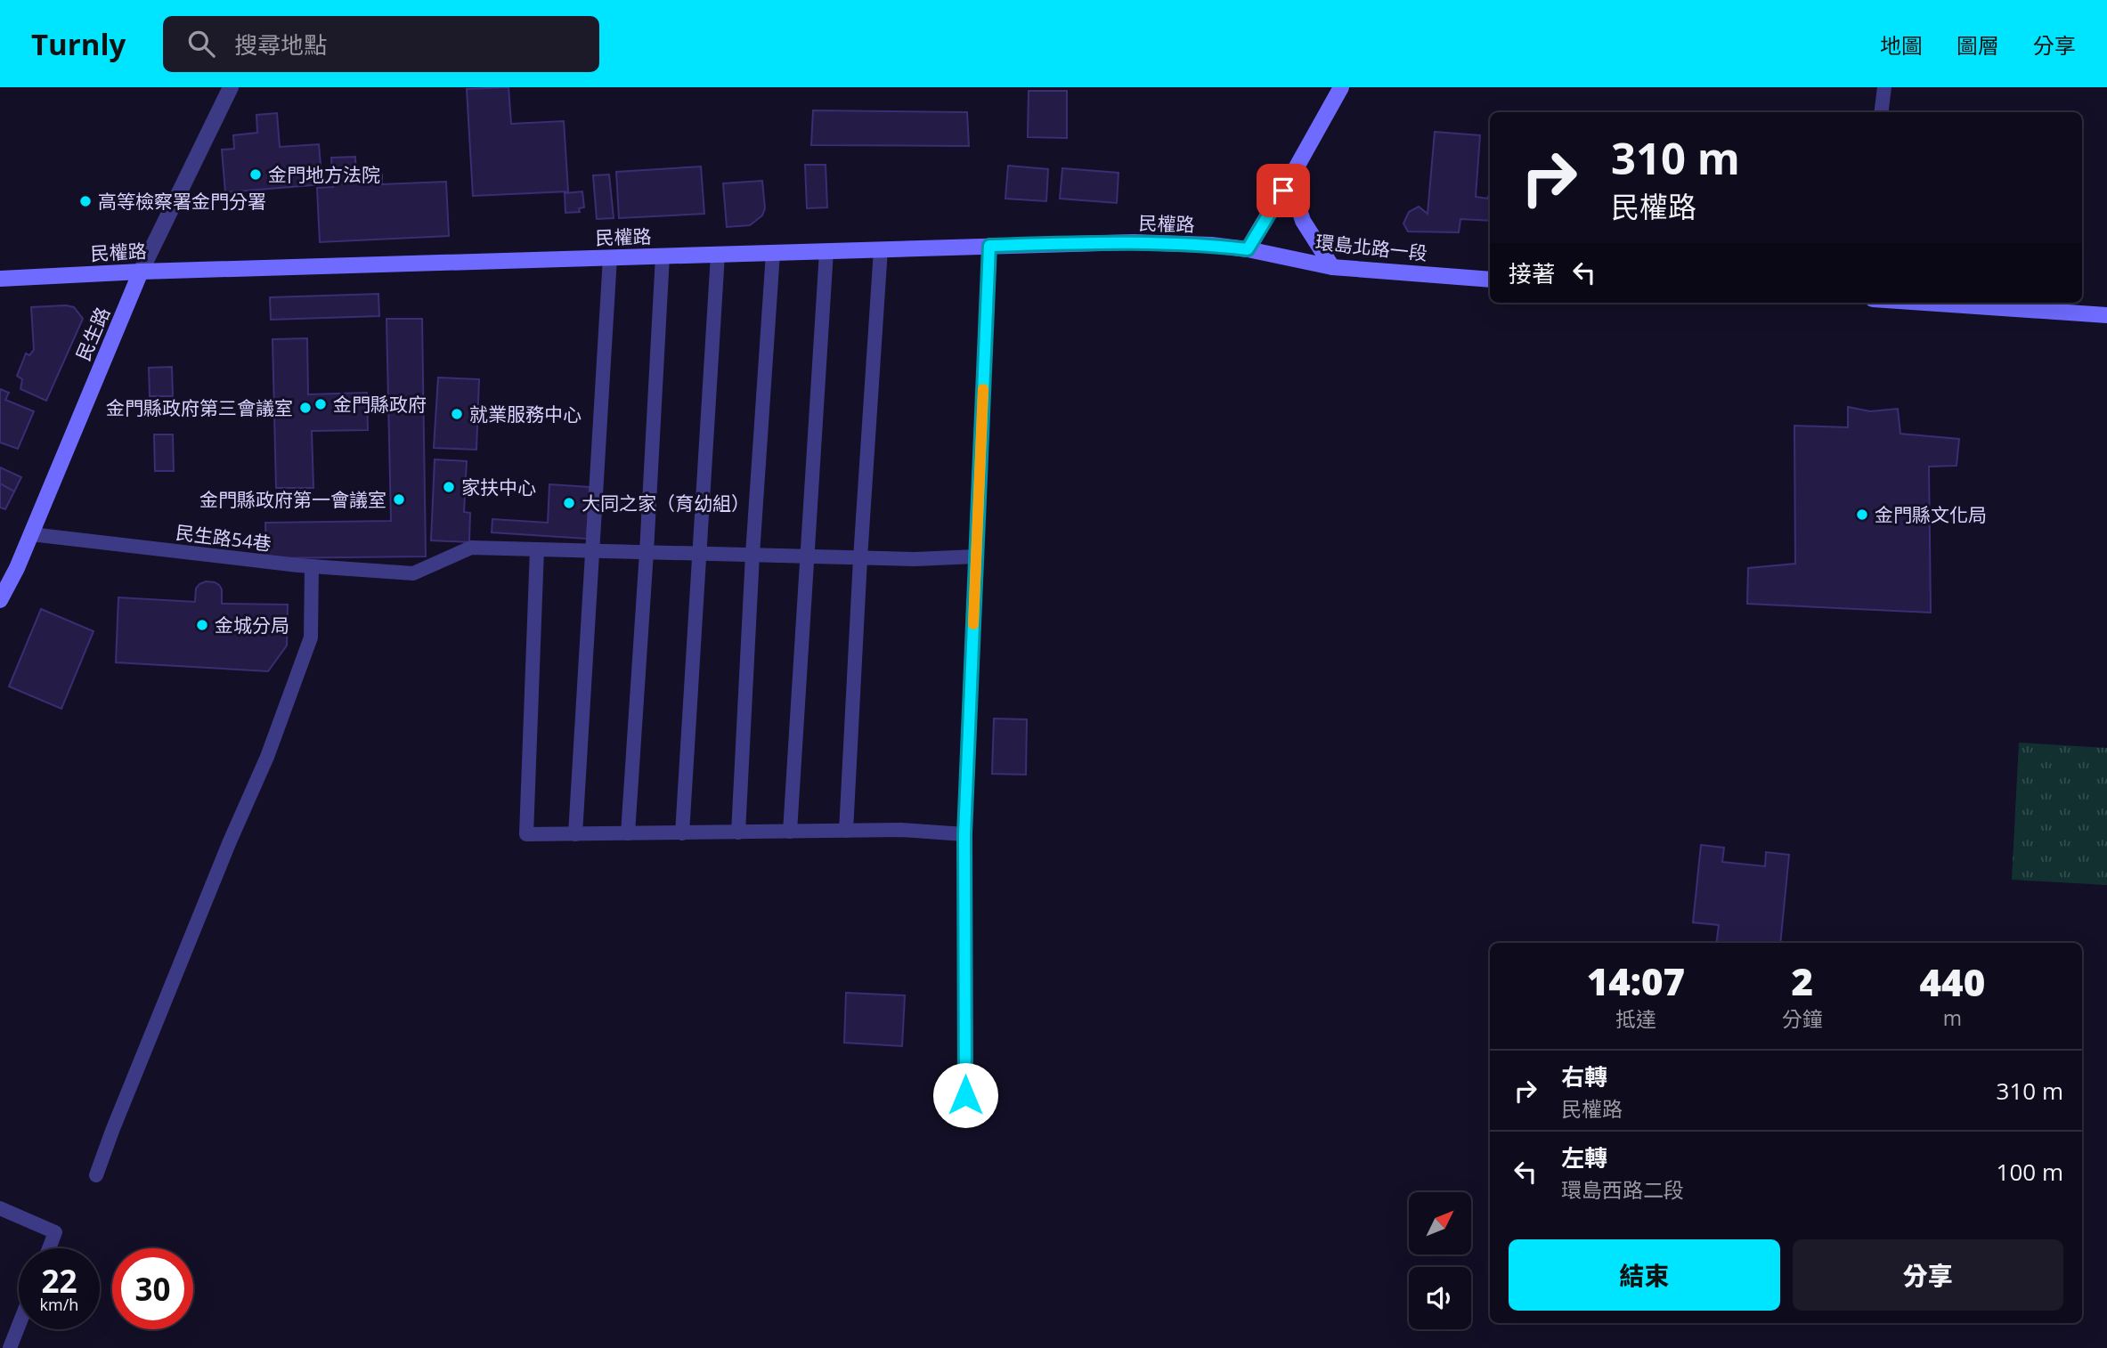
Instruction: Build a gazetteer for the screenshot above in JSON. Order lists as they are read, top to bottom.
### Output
{
  "streets": {
    "main road": ["民權路", "環島北路一段", "民生路"],
    "street": ["民生路54巷"]
  },
  "crossings": [
    ["民權路", "環島北路一段"],
    ["民權路", "民生路"],
    ["民生路", "民生路54巷"]
  ],
  "places": [
    "金門地方法院",
    "高等檢察署金門分署",
    "金門縣政府",
    "金門縣政府第三會議室",
    "就業服務中心",
    "家扶中心",
    "金門縣政府第一會議室",
    "大同之家（育幼組）",
    "金門縣文化局",
    "金城分局"
  ],
  "north": "top right",
  "page": {
    "header": "Turnly",
    "search": "搜尋地點",
    "nav": ["地圖", "圖層", "分享"],
    "turn": ["310 m", "民權路"],
    "then": "接著",
    "eta": [
      "14:07",
      "抵達",
      "2",
      "分鐘",
      "440",
      "m"
    ],
    "list": [
      {
        "name": "右轉",
        "note": "民權路",
        "value": "310 m"
      },
      {
        "name": "左轉",
        "note": "環島西路二段",
        "value": "100 m"
      }
    ],
    "buttons": ["結束", "分享"],
    "speed": "22 km/h",
    "limit": "30"
  }
}
